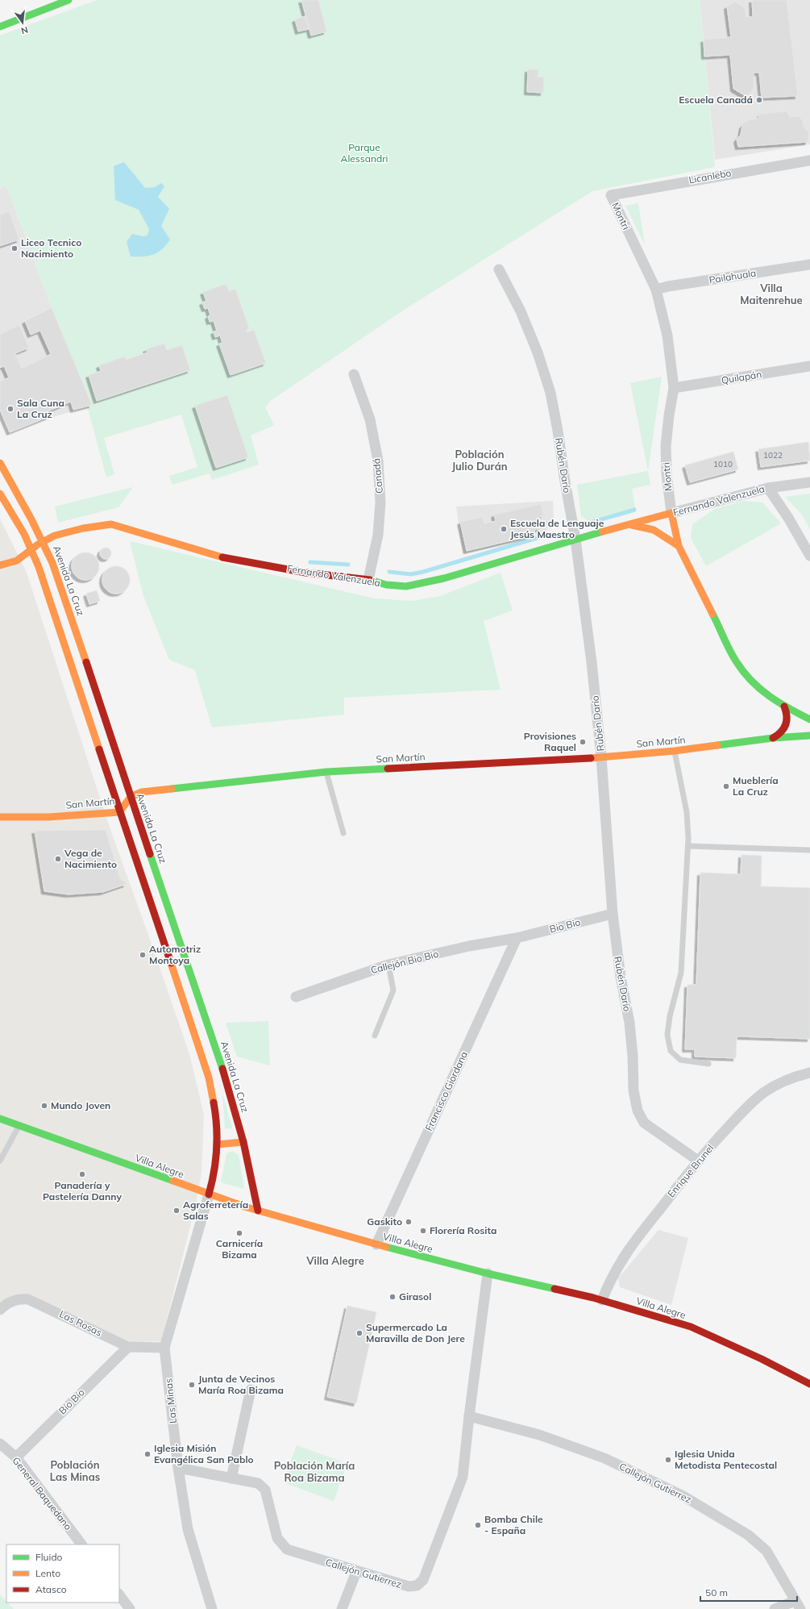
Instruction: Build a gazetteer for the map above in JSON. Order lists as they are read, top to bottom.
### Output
{
  "streets": {
    "main road": [
      "Montri",
      "Fernando Valenzuela",
      "Avenida La Cruz",
      "San Martín",
      "Villa Alegre"
    ],
    "street": [
      "Licanlebo",
      "Pailahuala",
      "Quilapán",
      "Rubén Darío",
      "Canadá",
      "Bio Bio",
      "Callejón Bio Bio",
      "Francisco Giordana",
      "Enrique Brunel",
      "Las Rosas",
      "Las Minas",
      "Bío Bío",
      "Callejón Gutierrez",
      "General Baquedano"
    ]
  },
  "crossings": [
    ["Licanlebo", "Montri"],
    ["Montri", "Pailahuala"],
    ["Montri", "Quilapán"],
    ["Montri", "Fernando Valenzuela"],
    ["Rubén Darío", "Fernando Valenzuela"],
    ["Rubén Darío", "San Martín"],
    ["Rubén Darío", "Bio Bio"],
    ["Rubén Darío", "Enrique Brunel"],
    ["Canadá", "Fernando Valenzuela"],
    ["Fernando Valenzuela", "Avenida La Cruz"],
    ["Avenida La Cruz", "San Martín"],
    ["Avenida La Cruz", "Villa Alegre"],
    ["Bio Bio", "Callejón Bio Bio"],
    ["Bio Bio", "Francisco Giordana"],
    ["Callejón Bio Bio", "Francisco Giordana"],
    ["Francisco Giordana", "Villa Alegre"],
    ["Villa Alegre", "Enrique Brunel"],
    ["Villa Alegre", "Las Minas"],
    ["Villa Alegre", "Callejón Gutierrez"],
    ["Las Rosas", "Las Minas"],
    ["Las Rosas", "Bío Bío"],
    ["Las Minas", "Callejón Gutierrez"],
    ["Bío Bío", "General Baquedano"]
  ],
  "districts": [
    "Villa Maitenrehue",
    "Población Julio Durán",
    "Villa Alegre",
    "Población Las Minas",
    "Población María Roa Bizama"
  ],
  "parks": ["Parque Alessandri"],
  "places": [
    "Escuela Canadá",
    "Liceo Tecnico Nacimiento",
    "Sala Cuna La Cruz",
    "Escuela de Lenguaje Jesús Maestro",
    "Provisiones Raquel",
    "Mueblería La Cruz",
    "Vega de Nacimiento",
    "Automotriz Montoya",
    "Mundo Joven",
    "Panadería y Pastelería Danny",
    "Agroferretería Salas",
    "Gaskito",
    "Florería Rosita",
    "Carnicería Bizama",
    "Girasol",
    "Supermercado La Maravilla de Don Jere",
    "Junta de Vecinos María Roa Bizama",
    "Iglesia Misión Evangélica San Pablo",
    "Iglesia Unida Metodista Pentecostal",
    "Bomba Chile - España"
  ],
  "house_numbers": ["1022", "1010"],
  "legend": ["Fluido", "Lento", "Atasco"],
  "scale_bar": "50 m",
  "north": "bottom"
}
